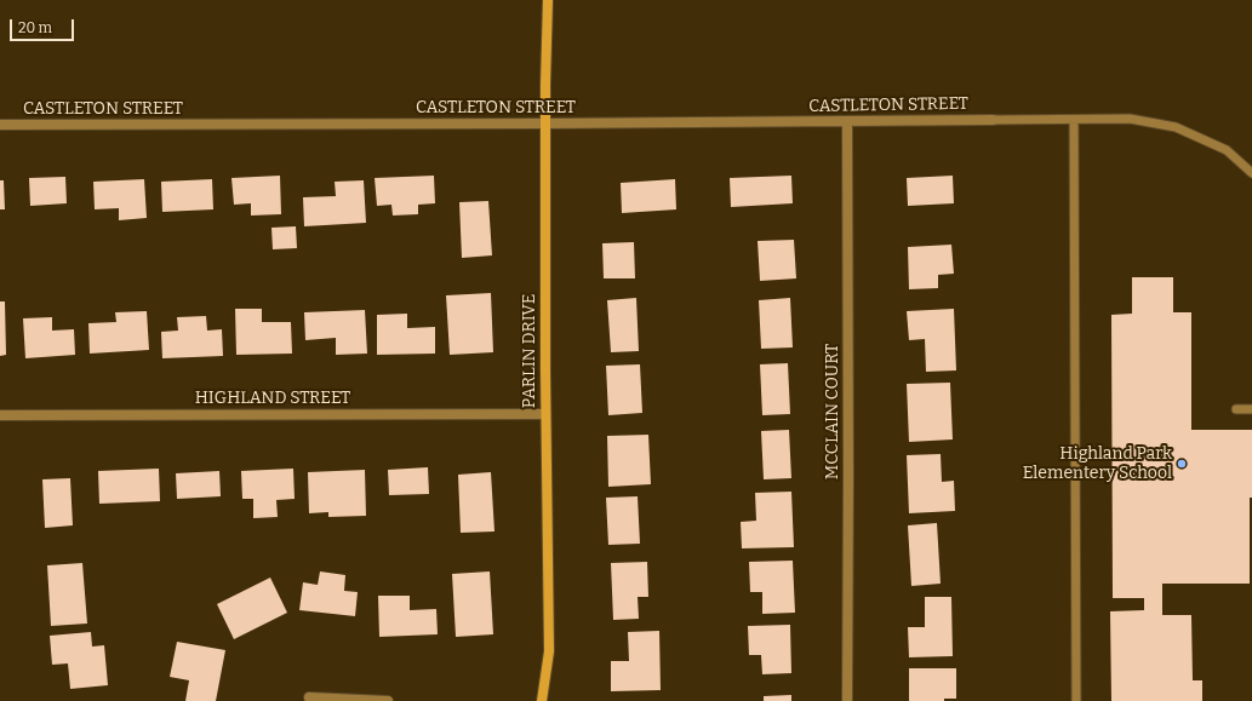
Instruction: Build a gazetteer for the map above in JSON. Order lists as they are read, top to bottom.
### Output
{
  "streets": {
    "street": [
      "CASTLETON STREET",
      "PARLIN DRIVE",
      "HIGHLAND STREET",
      "MCCLAIN COURT"
    ]
  },
  "crossings": [
    ["CASTLETON STREET", "PARLIN DRIVE"],
    ["CASTLETON STREET", "MCCLAIN COURT"],
    ["PARLIN DRIVE", "HIGHLAND STREET"]
  ],
  "places": ["Highland Park Elementery School"],
  "scale_bar": "20 m"
}
